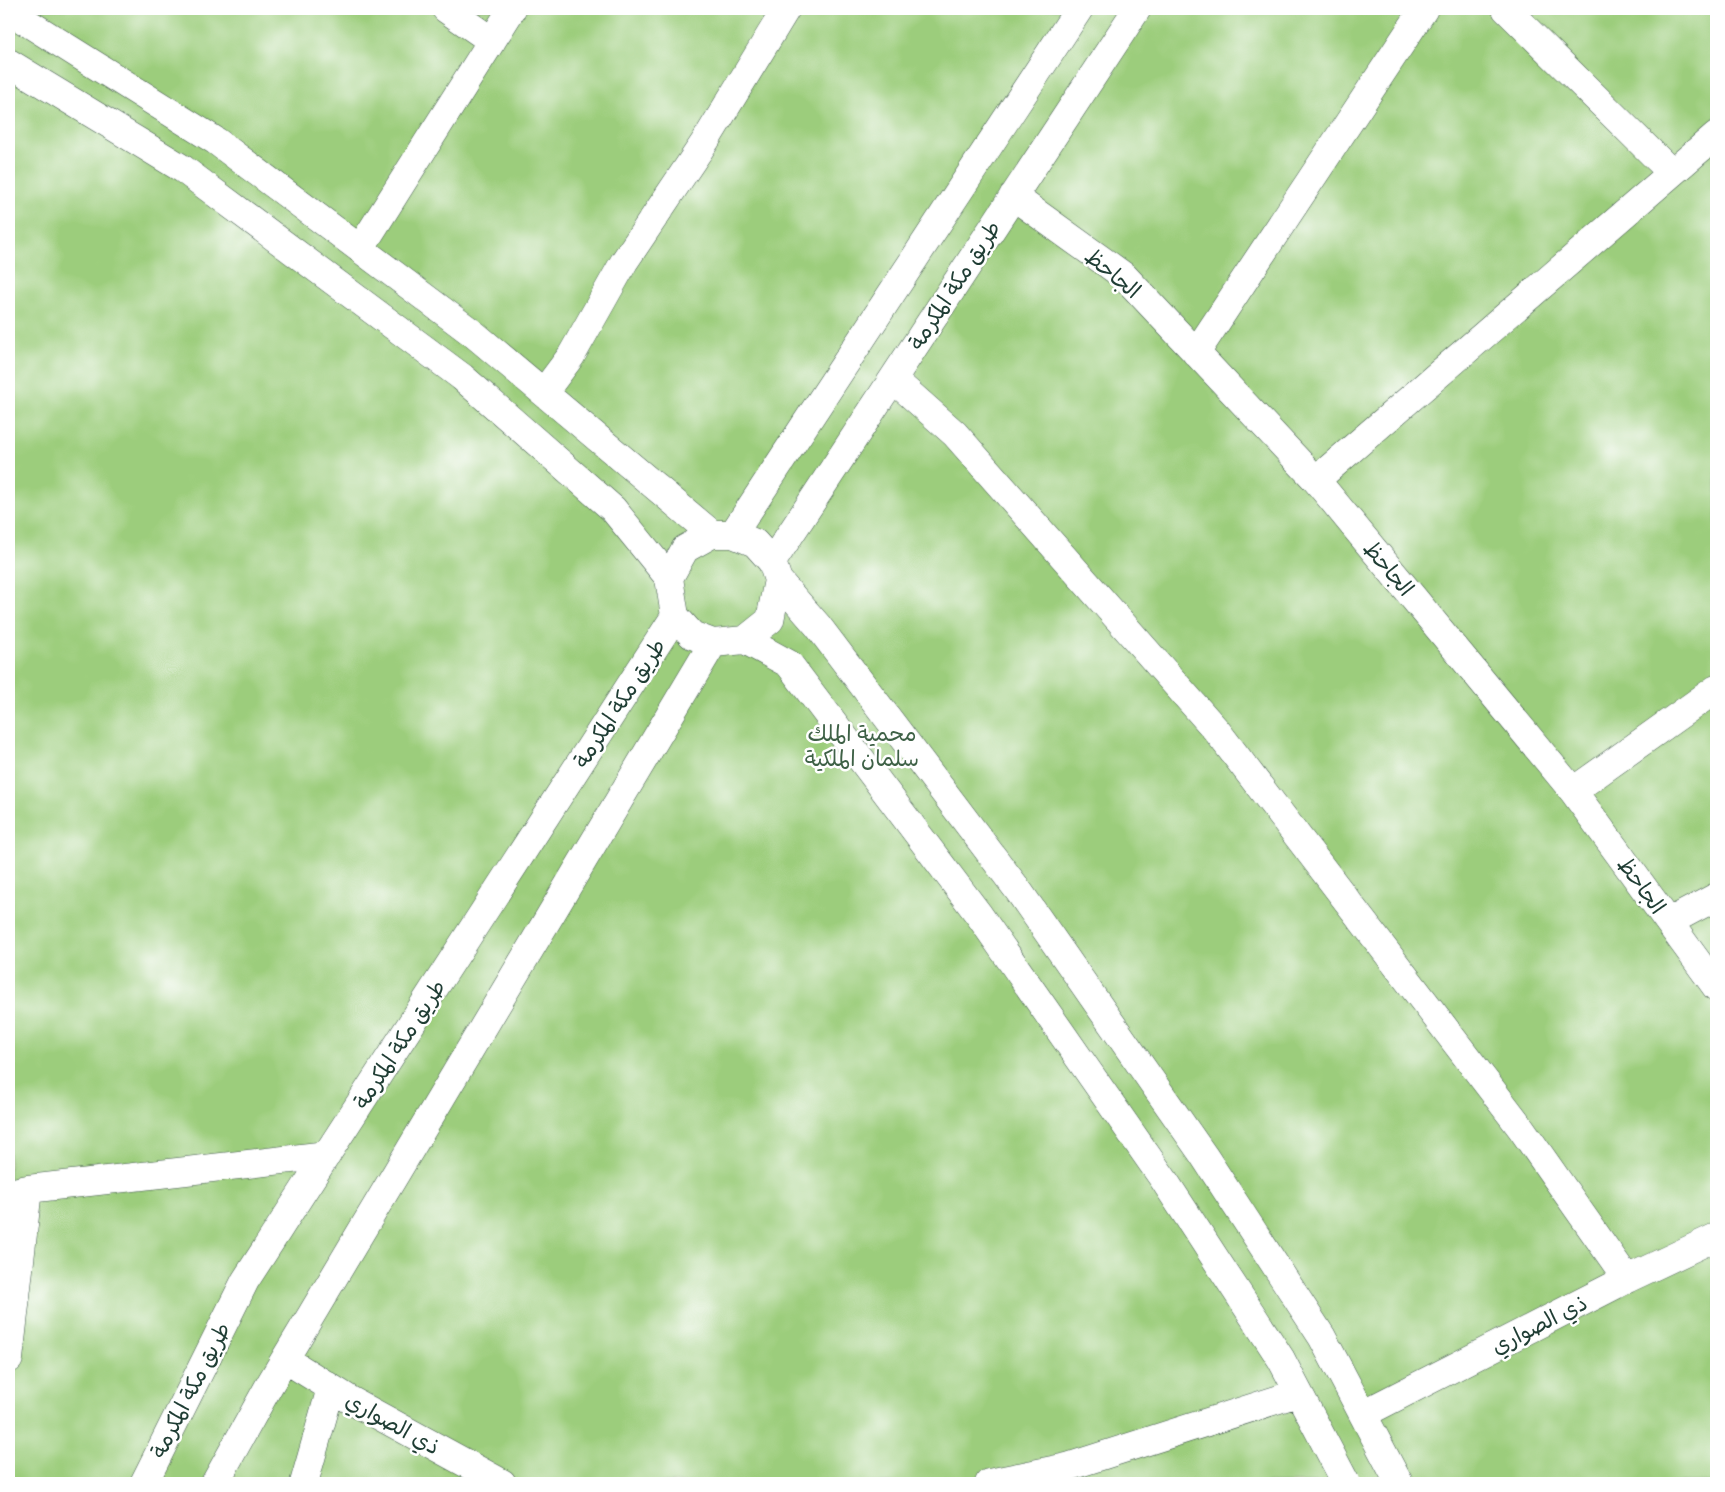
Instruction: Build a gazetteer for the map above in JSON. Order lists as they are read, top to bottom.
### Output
{
  "streets": {
    "street": ["الجاحظ", "طريق مكة المكرمة", "ذي الصواري"]
  },
  "crossings": [
    ["الجاحظ", "طريق مكة المكرمة"]
  ],
  "parks": ["محمية الملك سلمان الملكية"]
}
